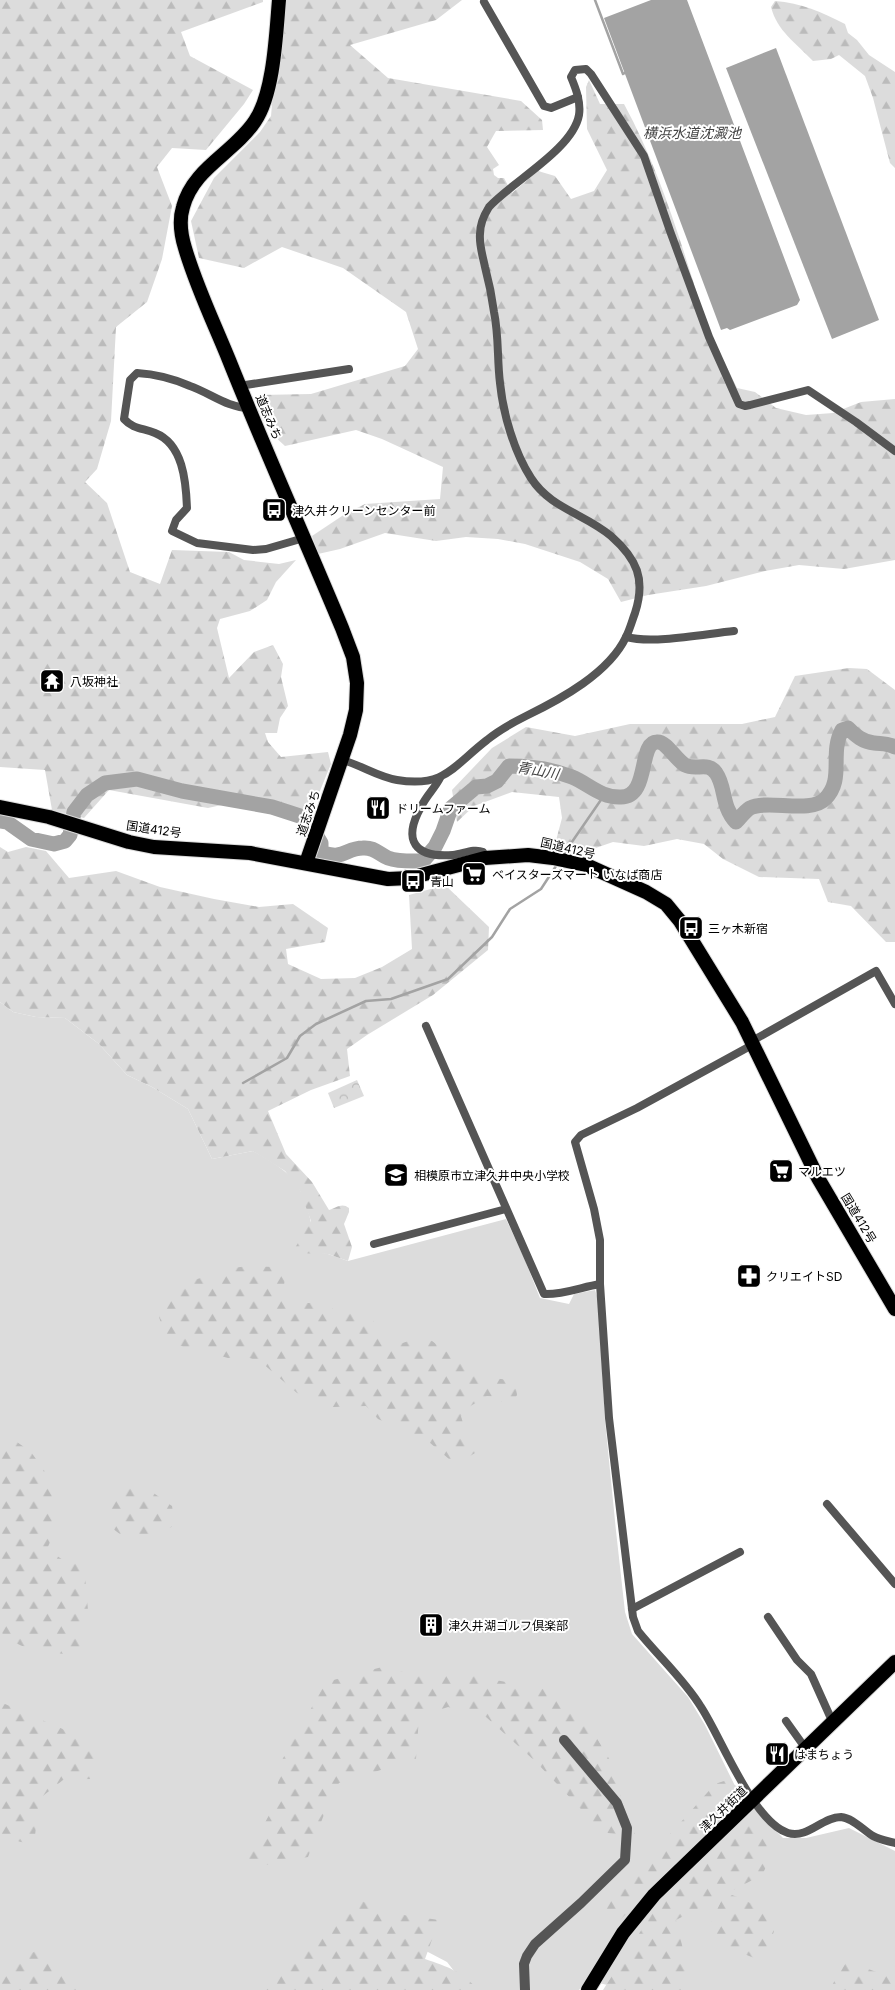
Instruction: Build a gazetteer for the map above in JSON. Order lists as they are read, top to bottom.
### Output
{
  "streets": {
    "highway": ["道志みち", "国道412号", "津久井街道"]
  },
  "crossings": [
    ["道志みち", "国道412号"]
  ],
  "water": ["横浜水道沈澱池", "青山川"],
  "places": {
    "bus stop": ["津久井クリーンセンター前", "青山", "三ヶ木新宿"],
    "temple": ["八坂神社"],
    "restaurant": ["ドリームファーム", "はまちょう"],
    "supermarket": ["ベイスターズマート いなば商店", "マルエツ"],
    "school or university": ["相模原市立津久井中央小学校"],
    "pharmacy": ["クリエイトSD"],
    "building": ["津久井湖ゴルフ倶楽部"]
  }
}
